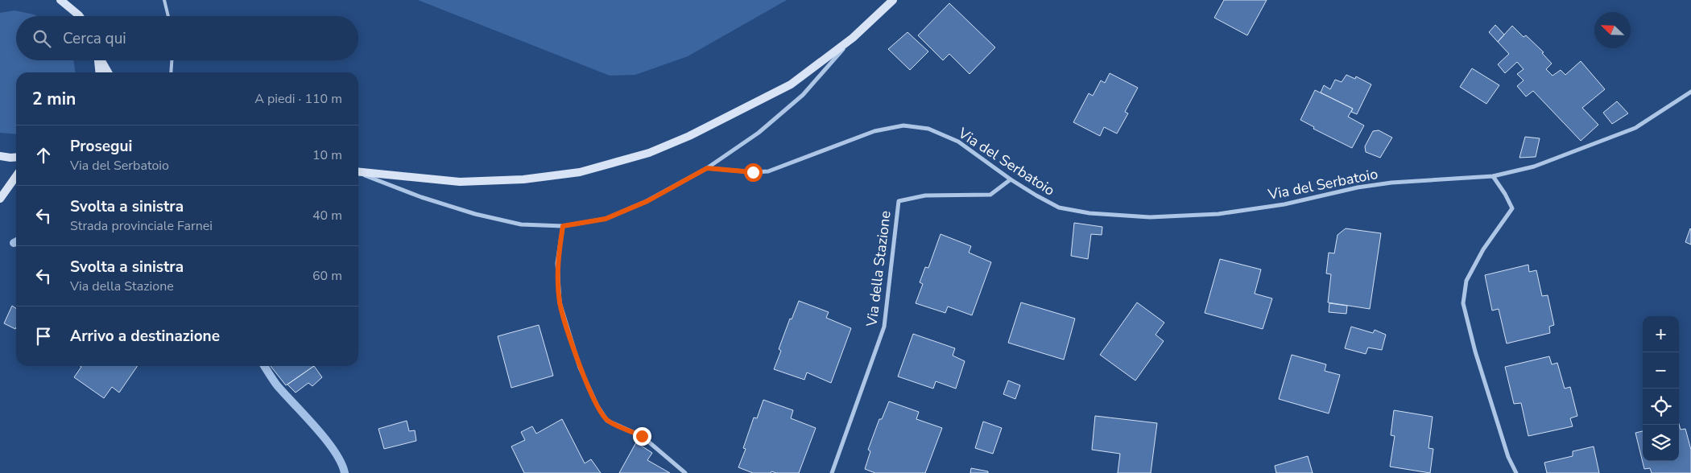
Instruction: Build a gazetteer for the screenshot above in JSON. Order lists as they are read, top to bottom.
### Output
{
  "streets": {
    "street": ["Via del Serbatoio", "Via della Stazione"]
  },
  "crossings": [
    ["Via del Serbatoio", "Via della Stazione"]
  ],
  "north": "top left",
  "page": {
    "search": "Cerca qui",
    "heading": ["2 min", "A piedi · 110 m"],
    "list": [
      ["Prosegui", "Via del Serbatoio", "10 m"],
      ["Svolta a sinistra", "Strada provinciale Farnei", "40 m"],
      ["Svolta a sinistra", "Via della Stazione", "60 m"],
      "Arrivo a destinazione"
    ],
    "map_buttons": ["+", "−"]
  }
}
